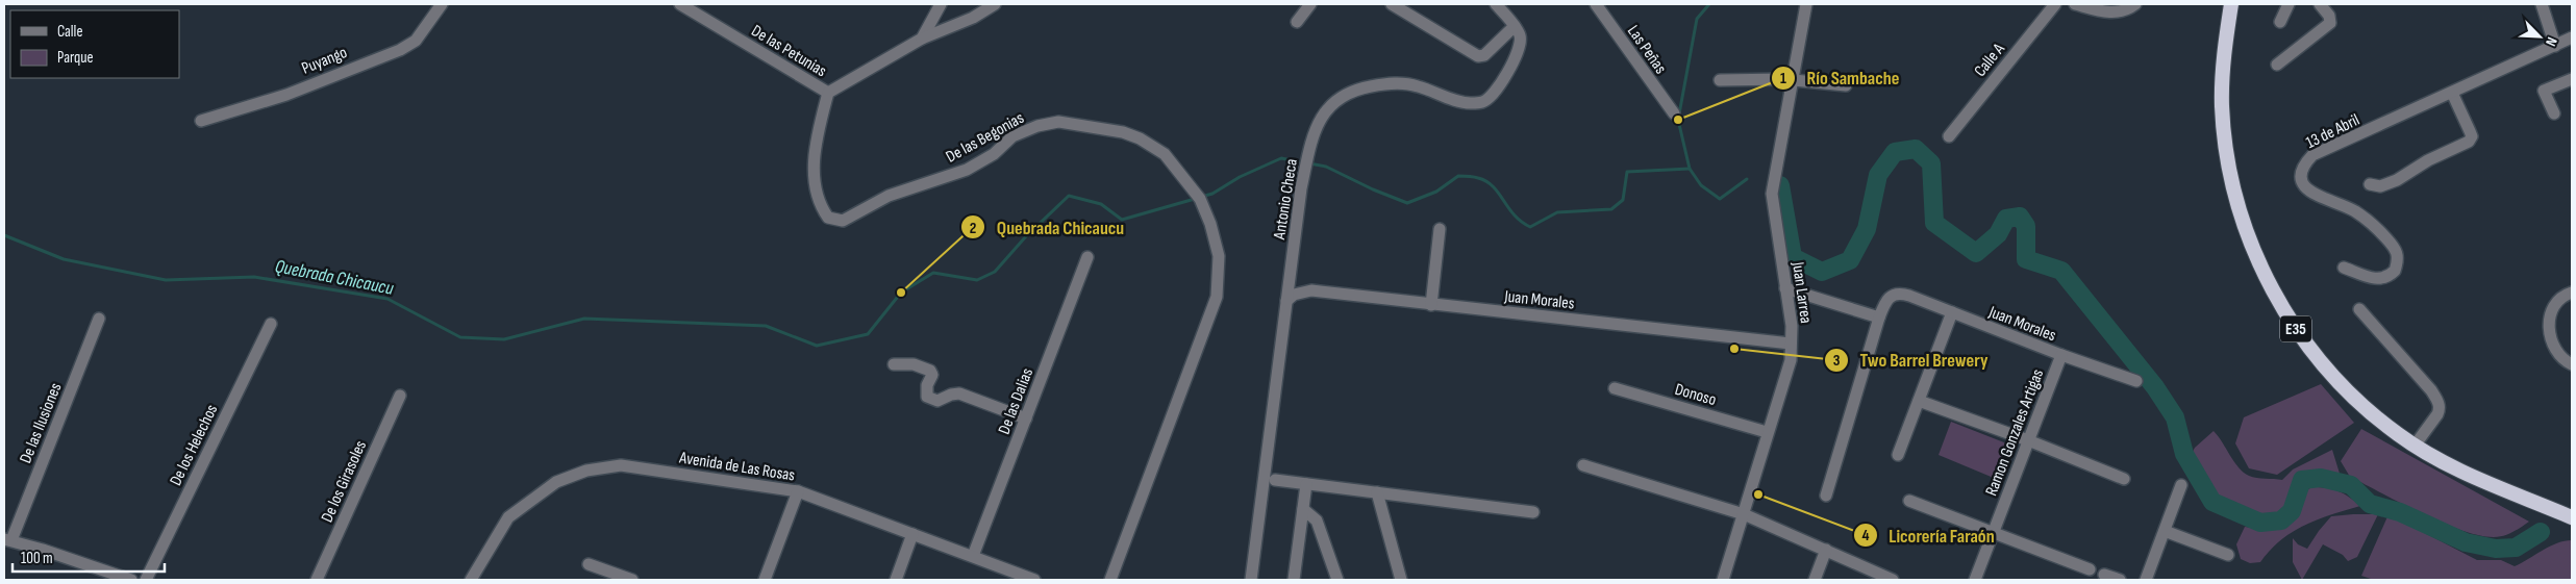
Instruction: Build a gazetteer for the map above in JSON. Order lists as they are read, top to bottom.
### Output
{
  "streets": {
    "highway": ["E35"],
    "street": [
      "Las Peñas",
      "De las Petunias",
      "Puyango",
      "Calle A",
      "13 de Abril",
      "De las Begonias",
      "Antonio Checa",
      "Juan Larrea",
      "Juan Morales",
      "Donoso",
      "De las Dalias",
      "De las Ilusiones",
      "Ramon Gonzales Artigas",
      "De los Helechos",
      "Avenida de Las Rosas",
      "De los Girasoles"
    ]
  },
  "crossings": [
    ["De las Petunias", "De las Begonias"],
    ["Antonio Checa", "Juan Morales"],
    ["Juan Larrea", "Juan Morales"],
    ["Juan Larrea", "Donoso"],
    ["Juan Morales", "Ramon Gonzales Artigas"],
    ["De las Dalias", "Avenida de Las Rosas"]
  ],
  "water": ["Quebrada Chicaucu"],
  "places": [
    "Río Sambache",
    "Quebrada Chicaucu",
    "Two Barrel Brewery",
    "Licorería Faraón"
  ],
  "legend": ["Calle", "Parque"],
  "scale_bar": "100 m",
  "north": "bottom right"
}
